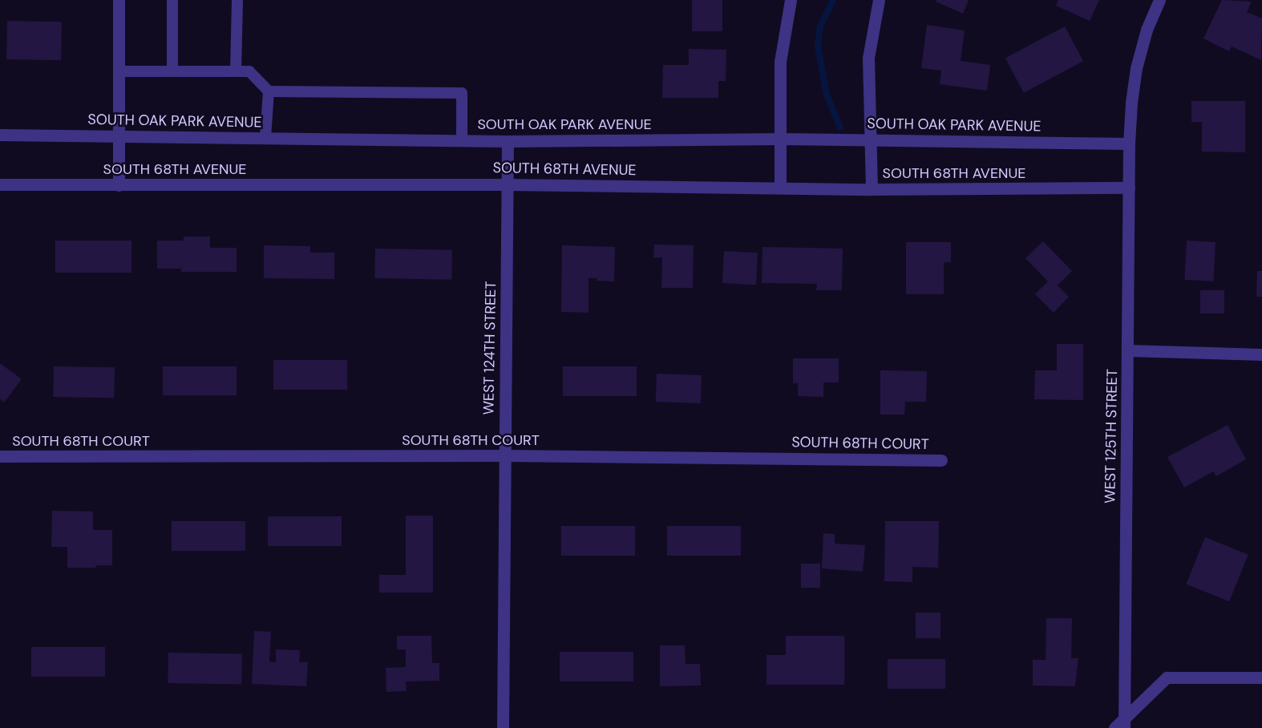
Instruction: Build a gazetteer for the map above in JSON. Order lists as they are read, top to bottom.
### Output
{
  "streets": {
    "street": [
      "SOUTH OAK PARK AVENUE",
      "SOUTH 68TH AVENUE",
      "WEST 124TH STREET",
      "WEST 125TH STREET",
      "SOUTH 68TH COURT"
    ]
  },
  "crossings": [
    ["SOUTH OAK PARK AVENUE", "WEST 124TH STREET"],
    ["SOUTH OAK PARK AVENUE", "WEST 125TH STREET"],
    ["SOUTH 68TH AVENUE", "WEST 124TH STREET"],
    ["SOUTH 68TH AVENUE", "WEST 125TH STREET"],
    ["WEST 124TH STREET", "SOUTH 68TH COURT"]
  ]
}
